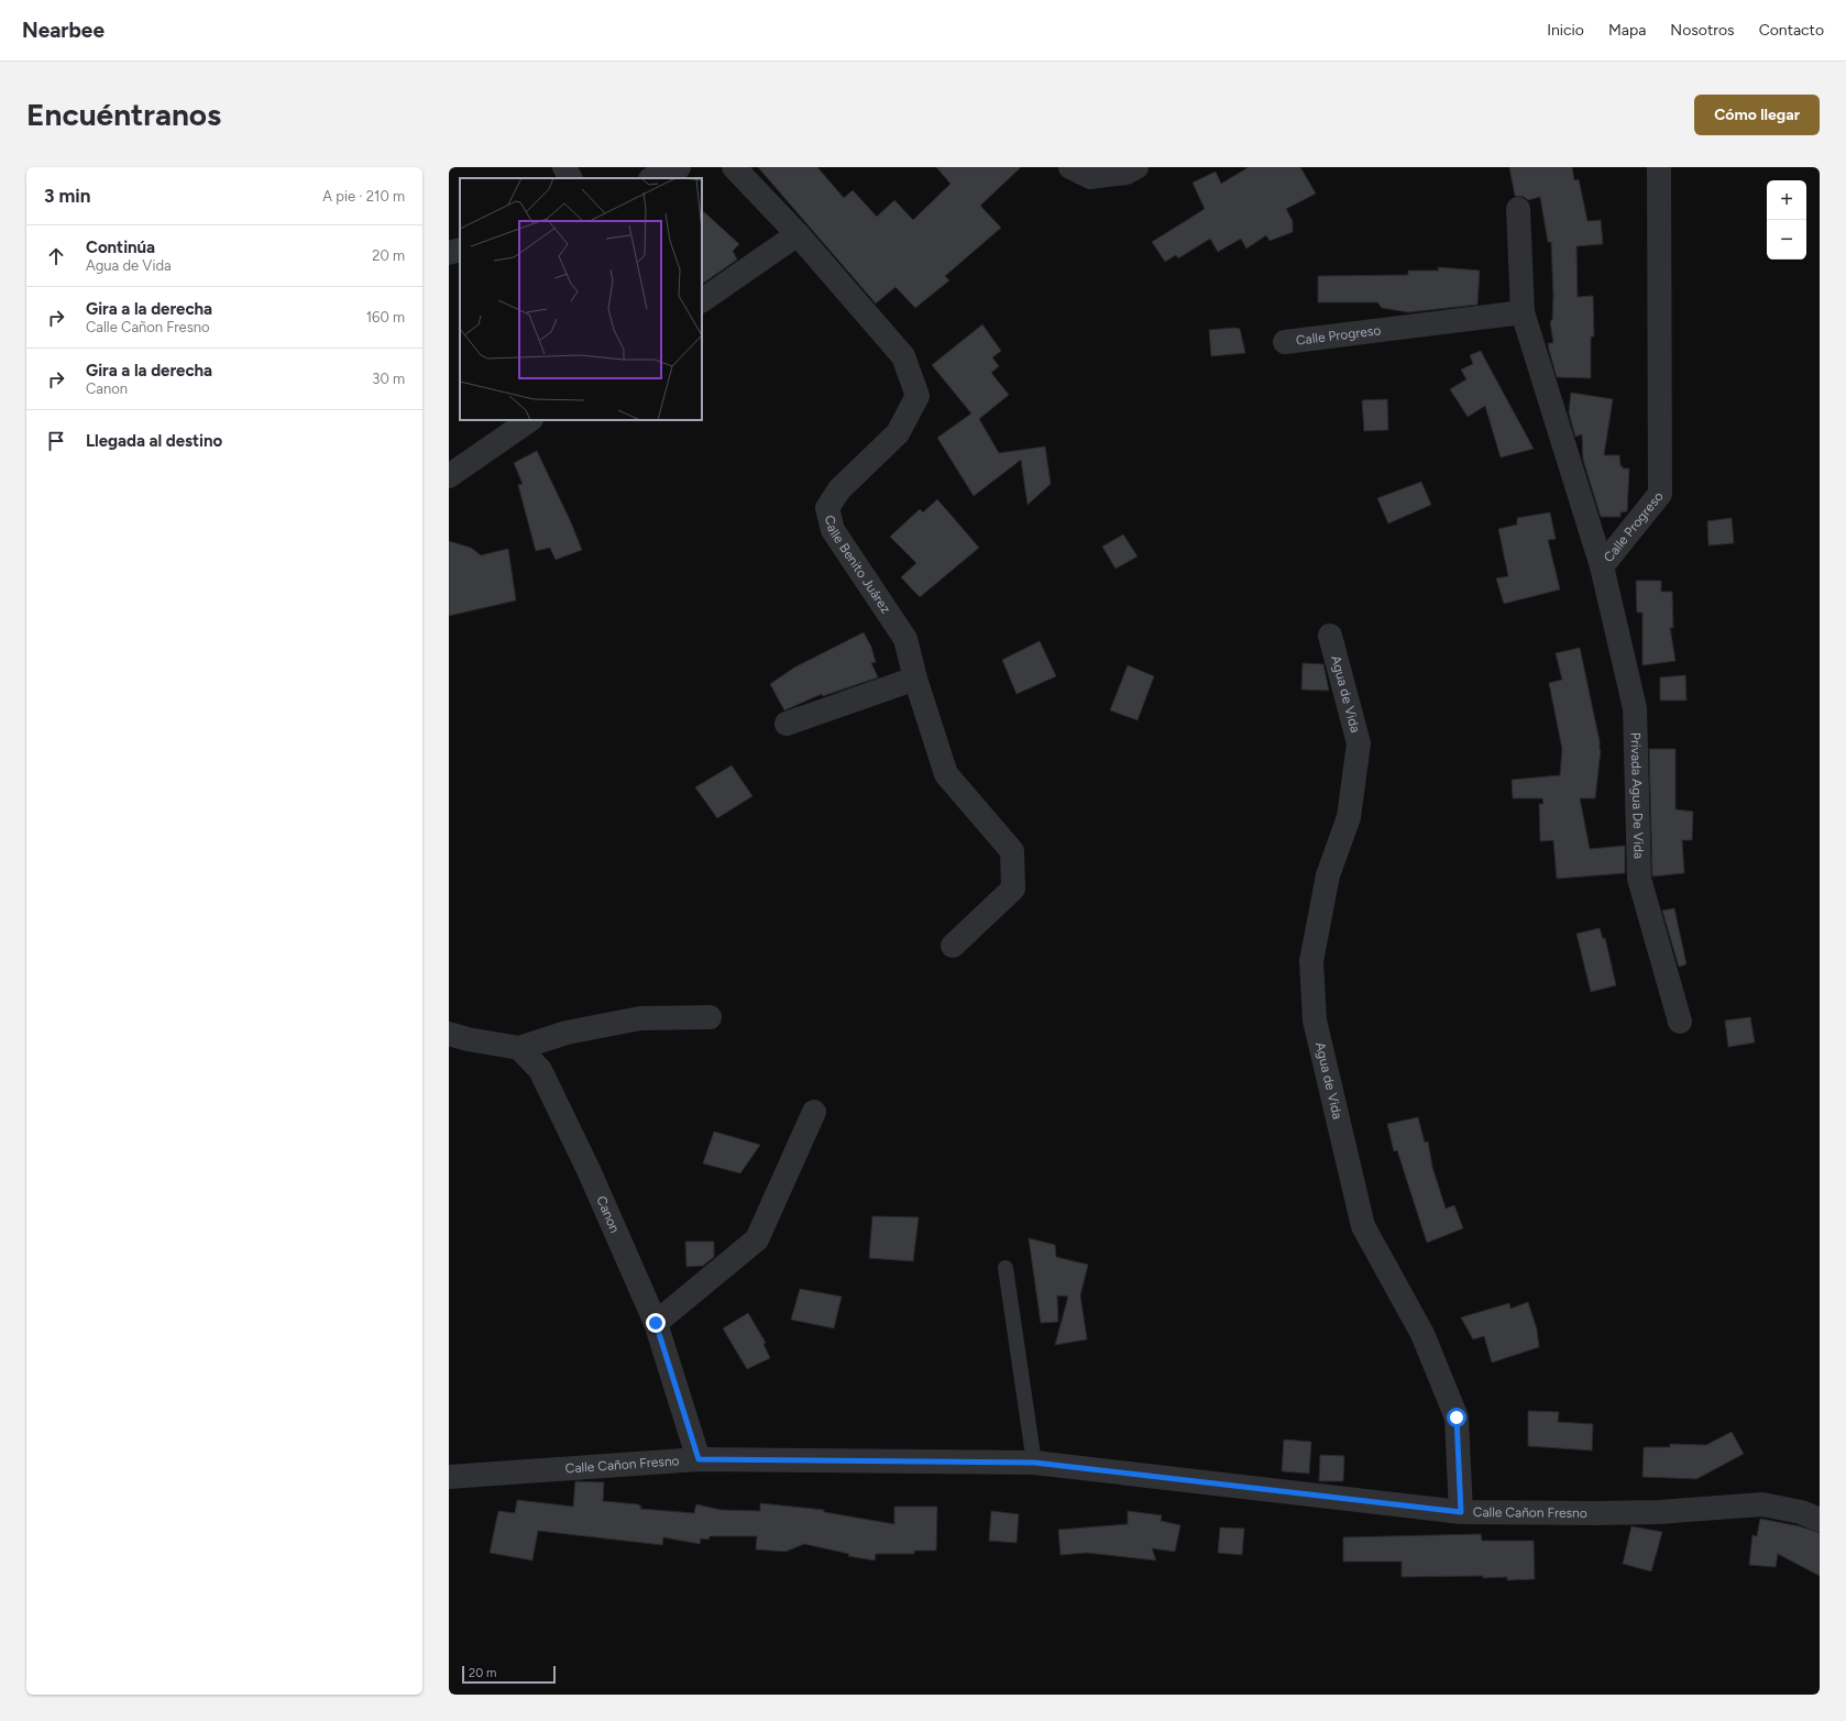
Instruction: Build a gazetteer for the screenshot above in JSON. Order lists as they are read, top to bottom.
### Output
{
  "streets": {
    "street": [
      "Calle Progreso",
      "Calle Benito Juárez",
      "Agua de Vida",
      "Privada Agua De Vida",
      "Canon",
      "Calle Cañon Fresno"
    ]
  },
  "crossings": [
    ["Calle Progreso", "Privada Agua De Vida"],
    ["Agua de Vida", "Calle Cañon Fresno"],
    ["Canon", "Calle Cañon Fresno"]
  ],
  "scale_bar": "20 m",
  "page": {
    "header": "Nearbee",
    "nav": [
      "Inicio",
      "Mapa",
      "Nosotros",
      "Contacto"
    ],
    "buttons": "Cómo llegar",
    "title": "Encuéntranos",
    "heading": ["3 min", "A pie · 210 m"],
    "map_buttons": ["+", "−"],
    "list": [
      ["Continúa", "Agua de Vida", "20 m"],
      ["Gira a la derecha", "Calle Cañon Fresno", "160 m"],
      ["Gira a la derecha", "Canon", "30 m"],
      "Llegada al destino"
    ],
    "scale": "20 m"
  }
}
